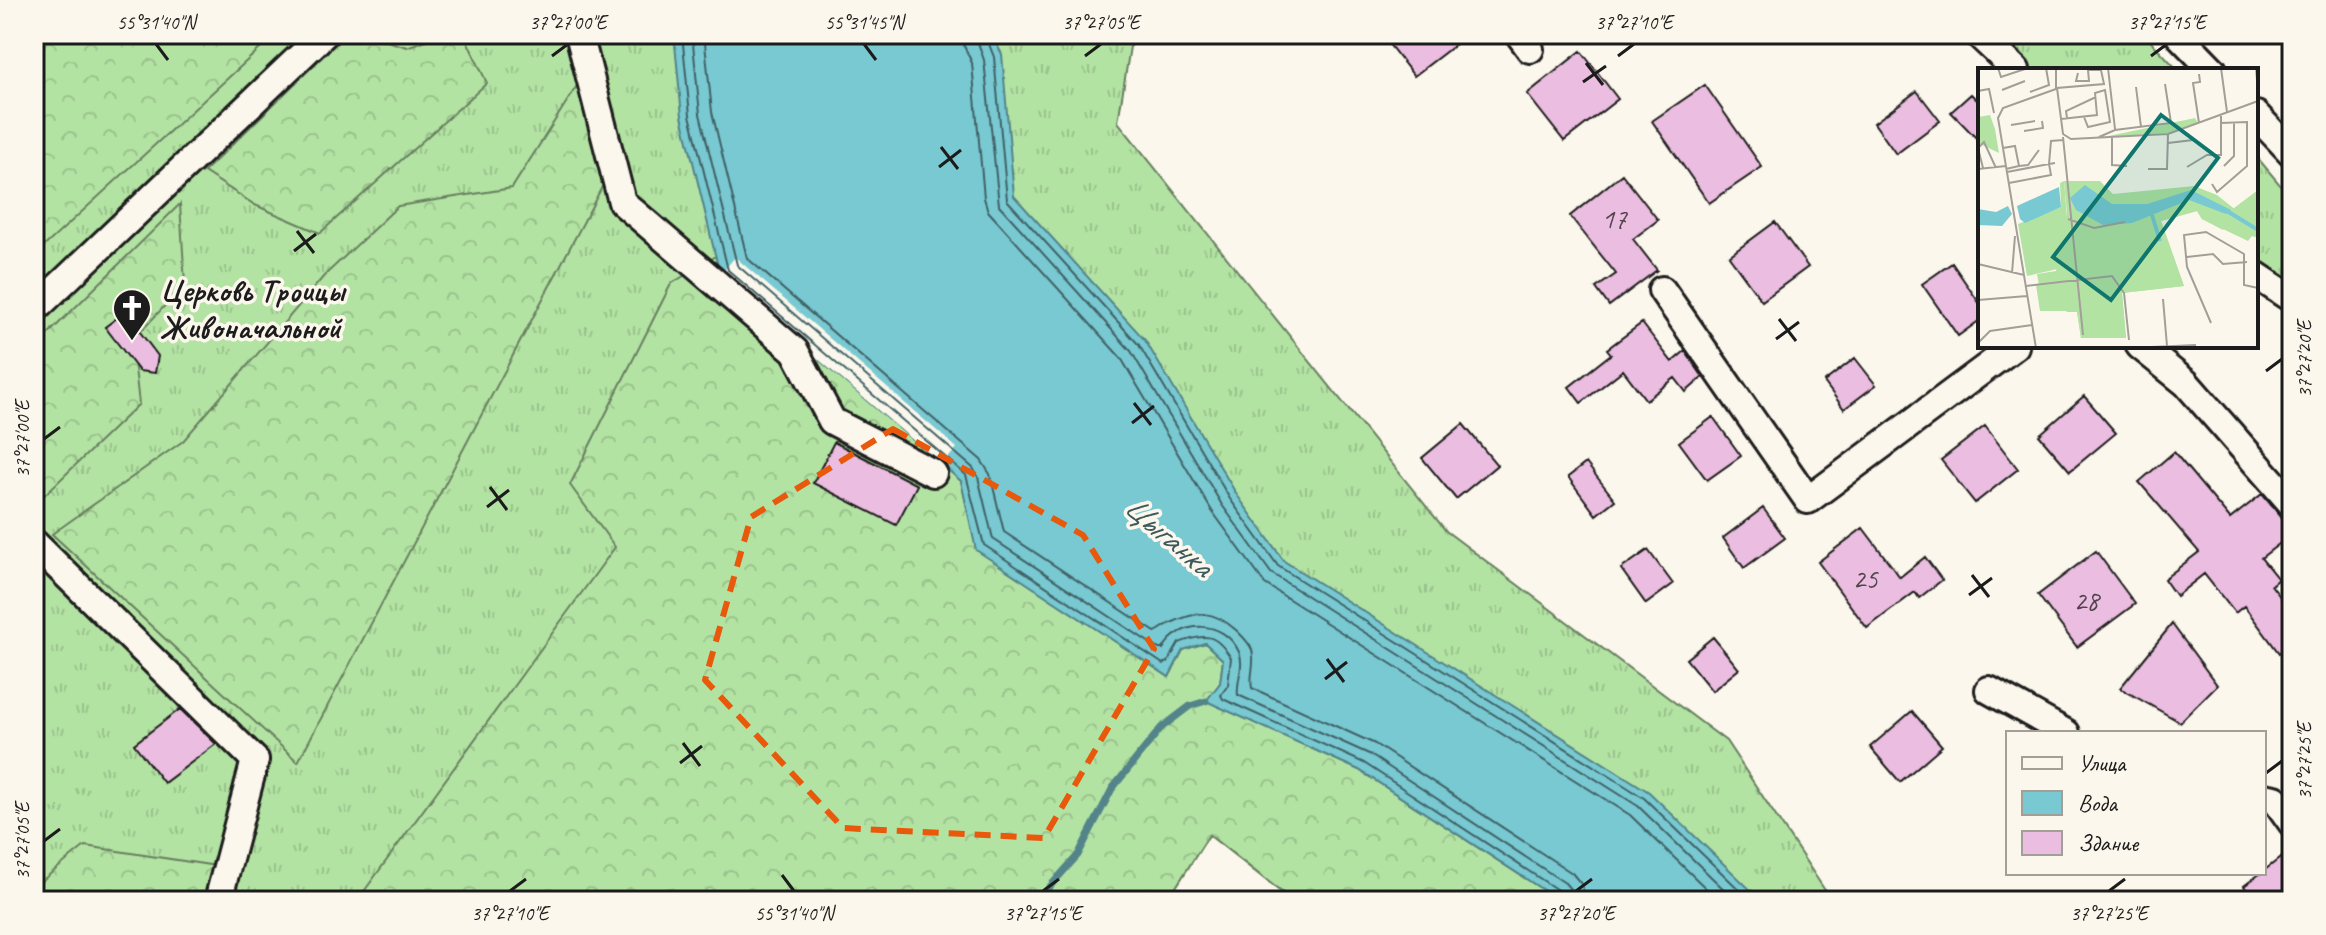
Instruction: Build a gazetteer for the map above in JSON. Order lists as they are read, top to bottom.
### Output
{
  "water": ["Цыганка"],
  "places": {
    "church": ["Церковь Троицы Живоначальной"]
  },
  "house_numbers": ["17", "25", "28"],
  "legend": ["Улица", "Вода", "Здание"],
  "coordinates": [
    "55°31'40\"N",
    "37°27'00\"E",
    "55°31'45\"N",
    "37°27'05\"E",
    "37°27'10\"E",
    "37°27'15\"E",
    "37°27'20\"E",
    "37°27'25\"E"
  ]
}
